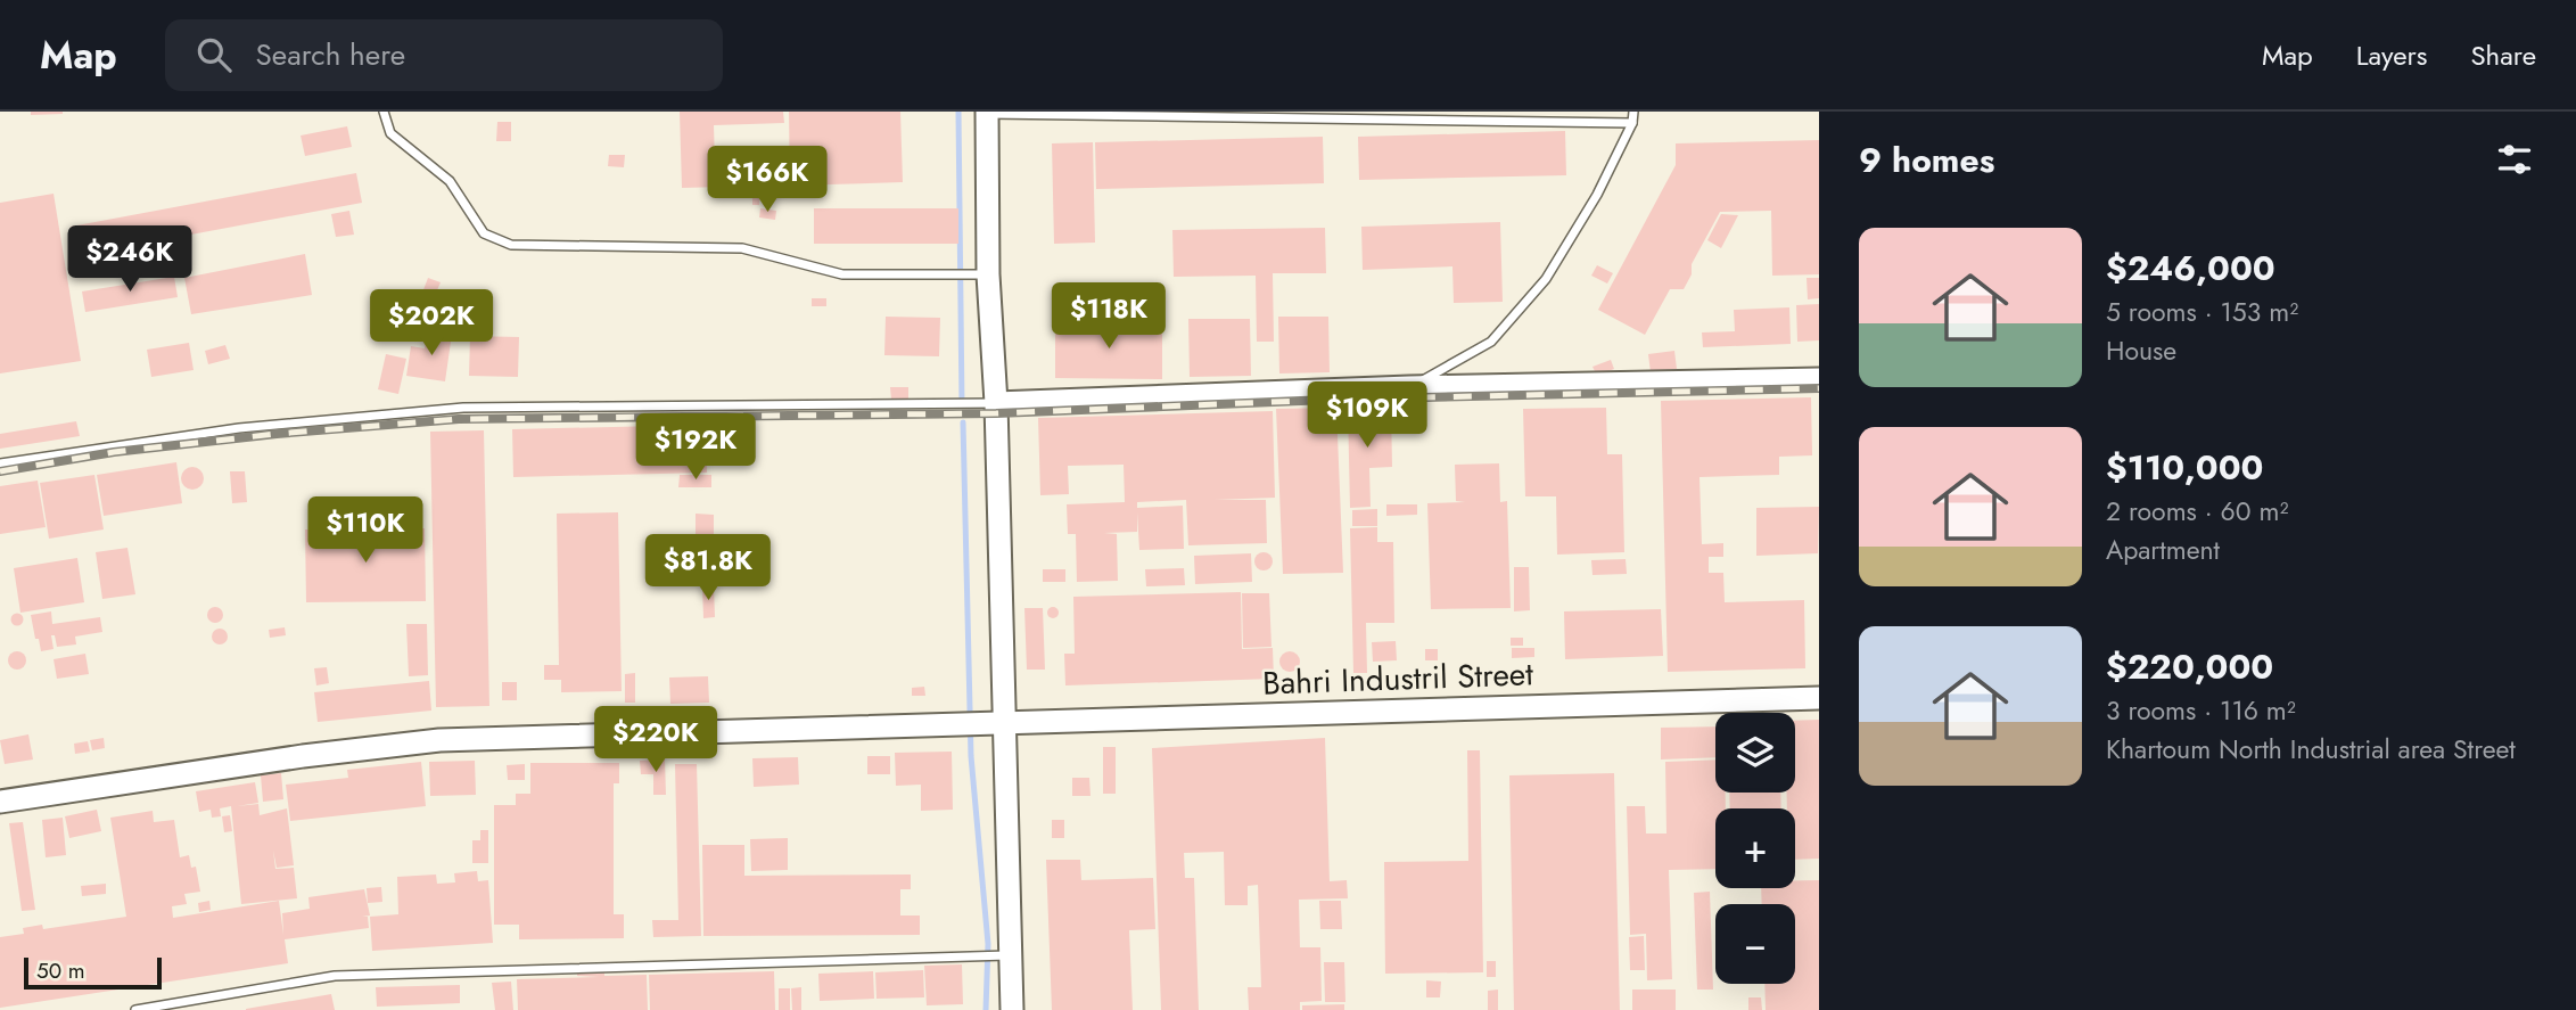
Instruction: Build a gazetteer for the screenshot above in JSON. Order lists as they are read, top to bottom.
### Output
{
  "streets": {
    "street": ["Bahri Industril Street"]
  },
  "scale_bar": "50 m",
  "page": {
    "header": "Map",
    "search": "Search here",
    "nav": ["Map", "Layers", "Share"],
    "heading": "9 homes",
    "price": [
      "$166K",
      "$246K",
      "$118K",
      "$202K",
      "$109K",
      "$192K",
      "$110K",
      "$81.8K",
      "$220K"
    ],
    "list": [
      {
        "name": "$246,000",
        "note": "5 rooms · 153 m² · House"
      },
      {
        "name": "$110,000",
        "note": "2 rooms · 60 m² · Apartment"
      },
      {
        "name": "$220,000",
        "note": "3 rooms · 116 m² · Khartoum North Industrial area Street"
      }
    ],
    "map_buttons": ["+", "−"],
    "scale": "50 m"
  }
}
